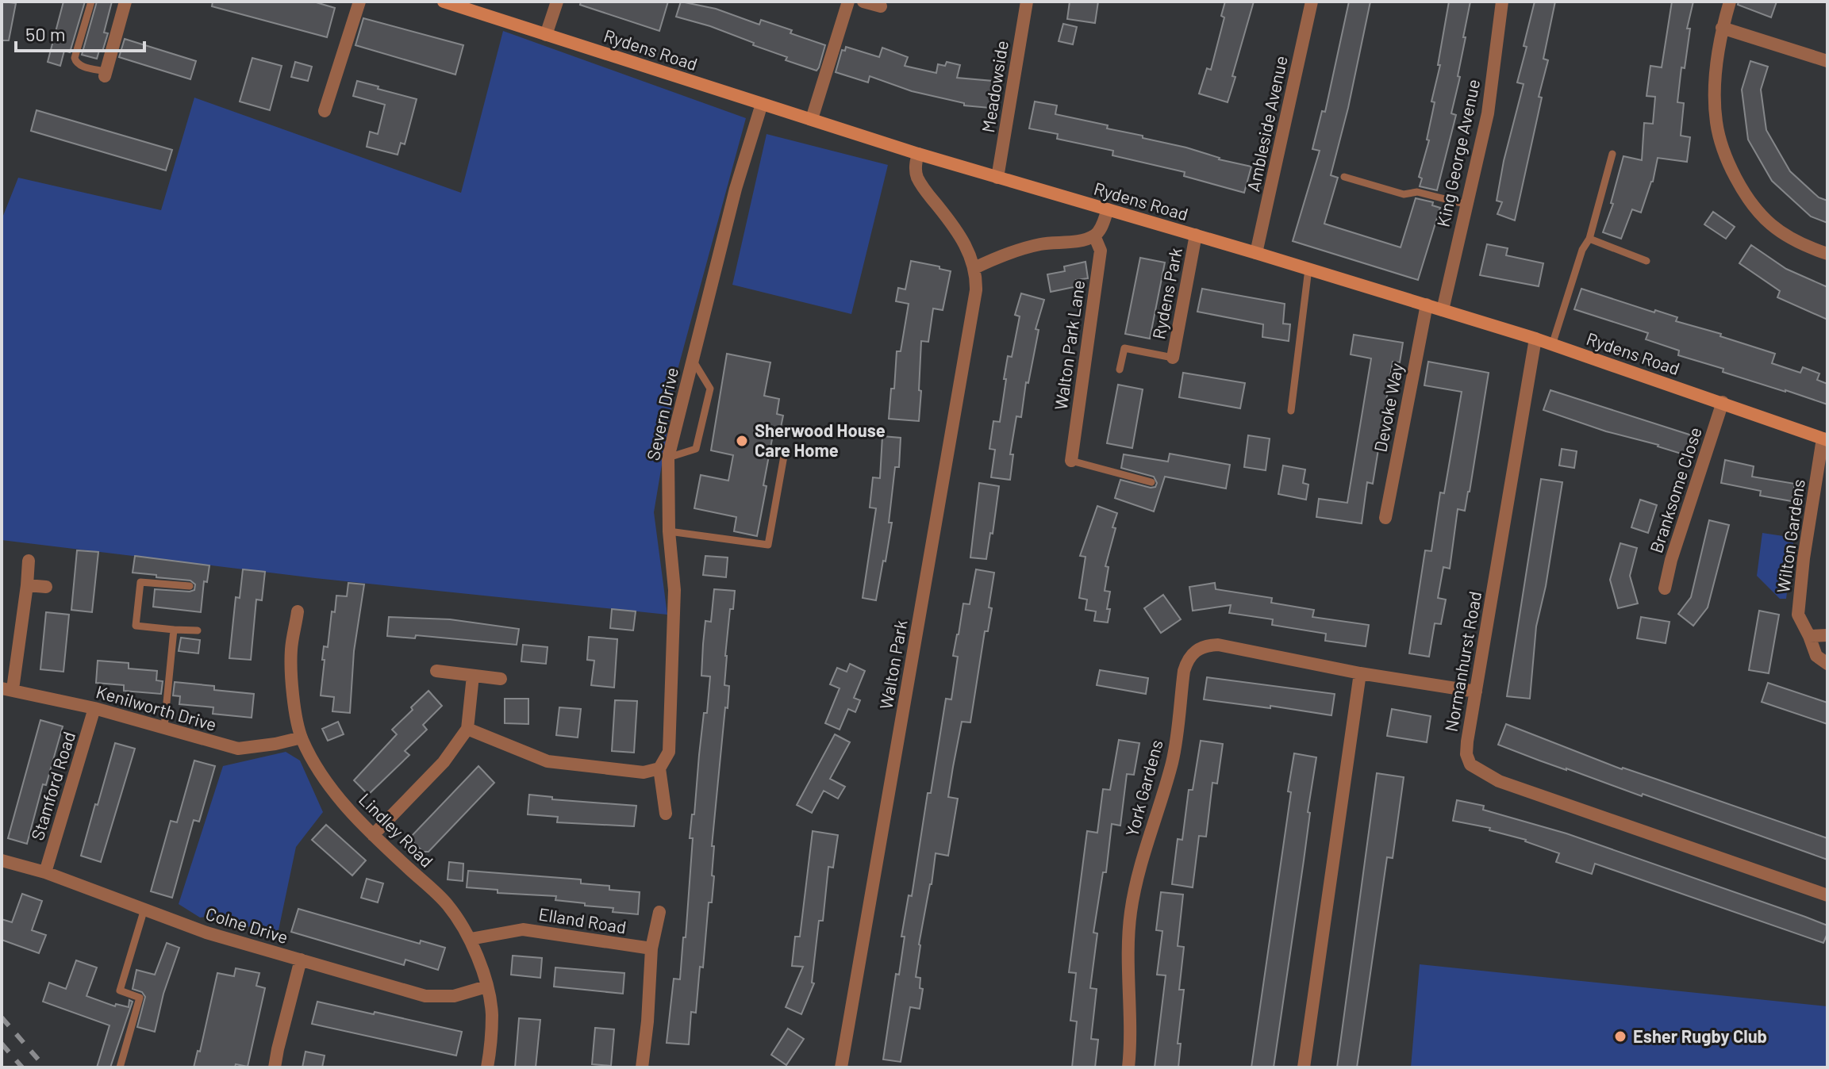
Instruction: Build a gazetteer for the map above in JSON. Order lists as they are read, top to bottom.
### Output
{
  "streets": {
    "street": [
      "Rydens Road",
      "Meadowside",
      "Ambleside Avenue",
      "King George Avenue",
      "Rydens Park",
      "Walton Park Lane",
      "Devoke Way",
      "Severn Drive",
      "Branksome Close",
      "Wilton Gardens",
      "Normanhurst Road",
      "Walton Park",
      "Kenilworth Drive",
      "Stamford Road",
      "York Gardens",
      "Lindley Road",
      "Elland Road",
      "Colne Drive"
    ]
  },
  "crossings": [
    ["Rydens Road", "Meadowside"],
    ["Rydens Road", "Ambleside Avenue"],
    ["Rydens Road", "King George Avenue"],
    ["Rydens Road", "Rydens Park"],
    ["Rydens Road", "Devoke Way"],
    ["Rydens Road", "Severn Drive"],
    ["Rydens Road", "Branksome Close"],
    ["Rydens Road", "Wilton Gardens"],
    ["Rydens Road", "Normanhurst Road"],
    ["Rydens Road", "Walton Park"],
    ["Normanhurst Road", "York Gardens"],
    ["Kenilworth Drive", "Stamford Road"],
    ["Kenilworth Drive", "Lindley Road"],
    ["Stamford Road", "Colne Drive"],
    ["Lindley Road", "Elland Road"],
    ["Lindley Road", "Colne Drive"]
  ],
  "places": ["Sherwood House Care Home", "Esher Rugby Club"],
  "scale_bar": "50 m"
}
